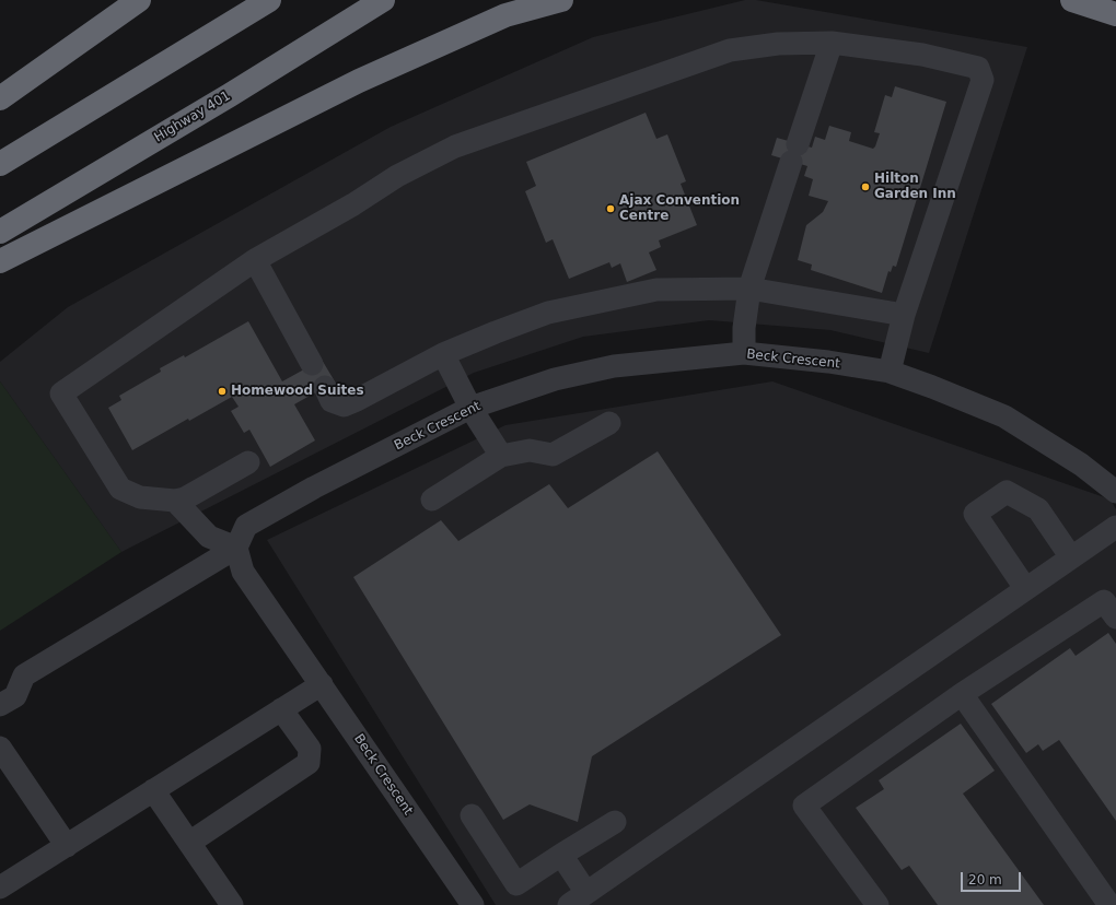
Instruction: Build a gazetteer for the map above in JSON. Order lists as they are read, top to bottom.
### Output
{
  "streets": {
    "highway": ["Highway 401"],
    "street": ["Beck Crescent"]
  },
  "places": ["Hilton Garden Inn", "Ajax Convention Centre", "Homewood Suites"],
  "scale_bar": "20 m"
}
